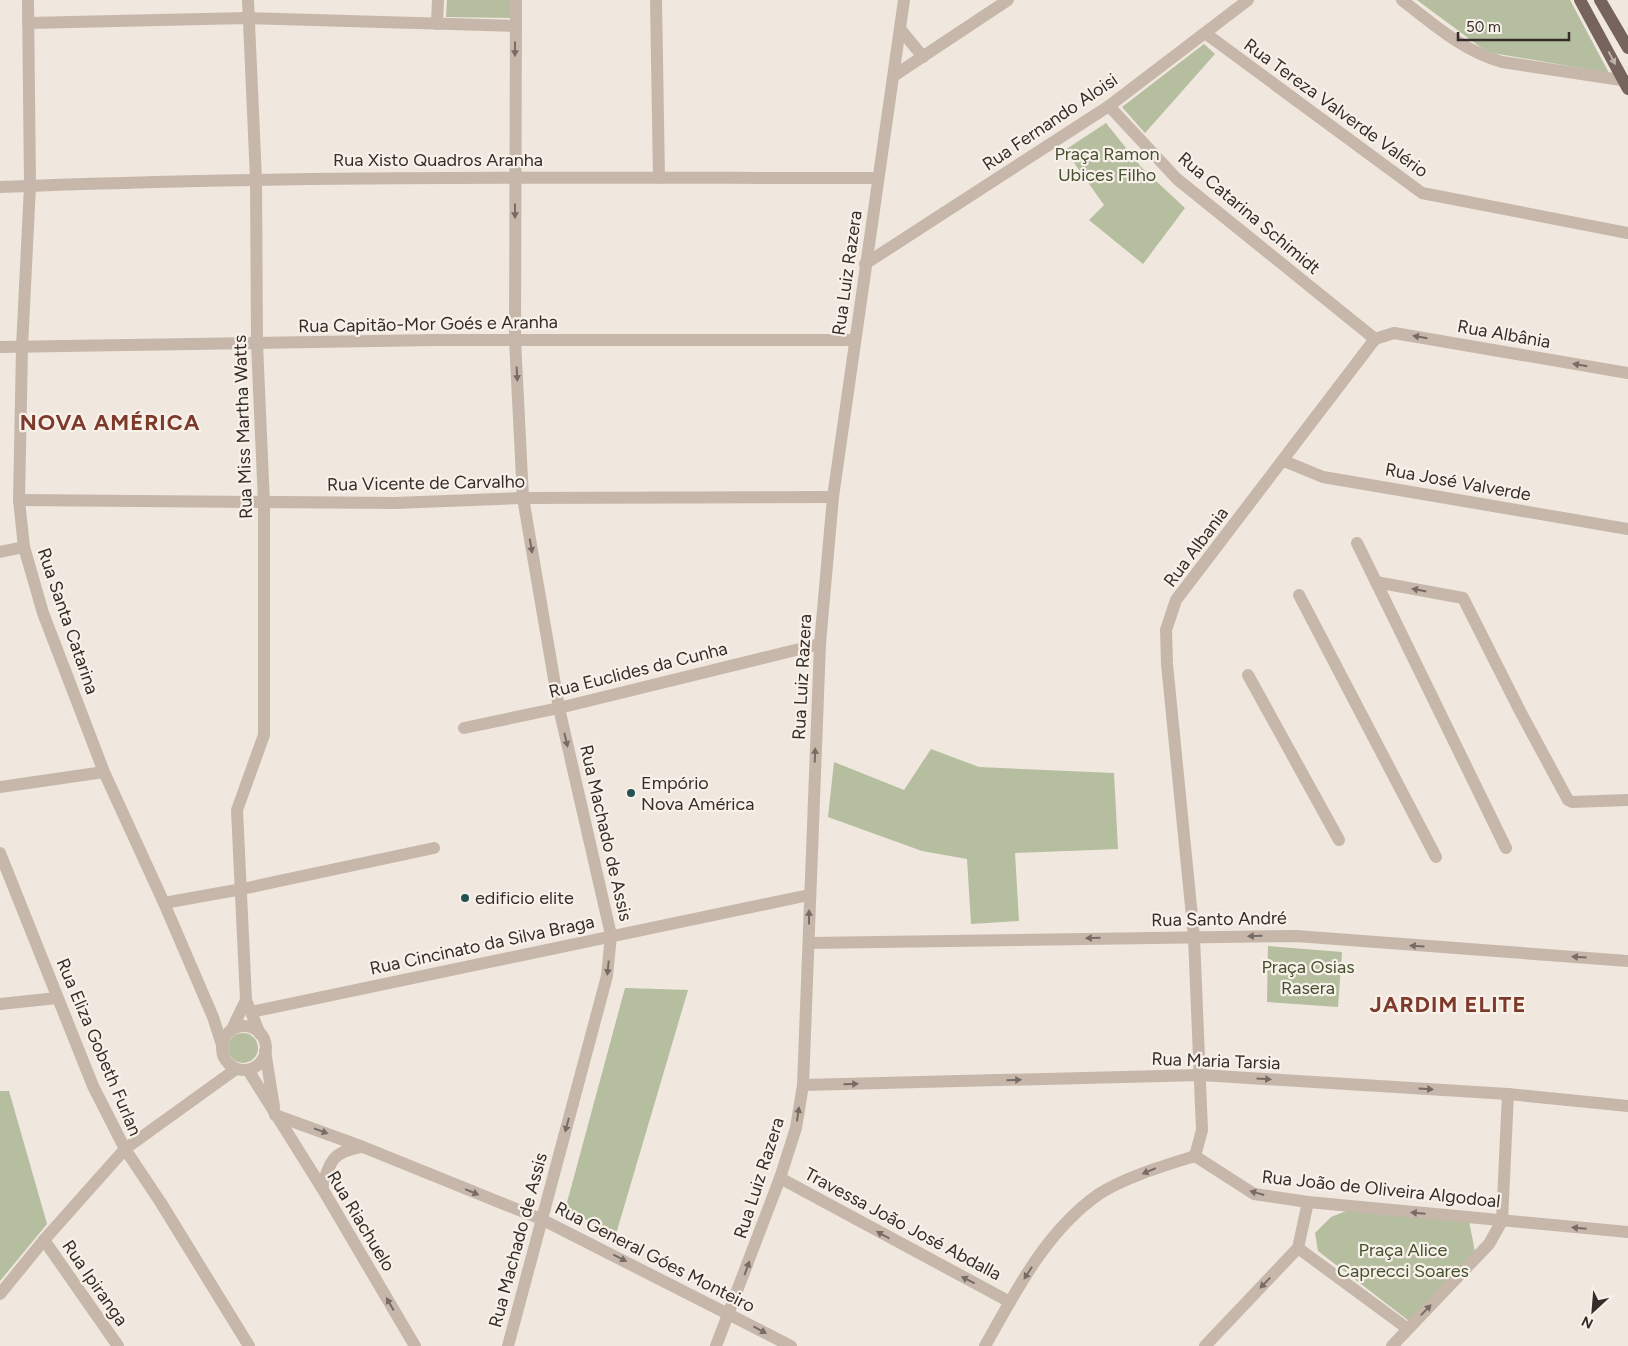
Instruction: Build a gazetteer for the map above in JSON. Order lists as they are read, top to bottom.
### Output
{
  "streets": {
    "street": [
      "Rua Tereza Valverde Valério",
      "Rua Fernando Aloisi",
      "Rua Xisto Quadros Aranha",
      "Rua Catarina Schimidt",
      "Rua Luiz Razera",
      "Rua Capitão-Mor Goés e Aranha",
      "Rua Albânia",
      "Rua Miss Martha Watts",
      "Rua José Valverde",
      "Rua Vicente de Carvalho",
      "Rua Albania",
      "Rua Santa Catarina",
      "Rua Euclides da Cunha",
      "Rua Machado de Assis",
      "Rua Santo André",
      "Rua Cincinato da Silva Braga",
      "Rua Eliza Gobeth Furlan",
      "Rua Maria Tarsia",
      "Rua João de Oliveira Algodoal",
      "Rua Riachuelo",
      "Travessa João José Abdalla",
      "Rua General Góes Monteiro",
      "Rua Ipiranga"
    ]
  },
  "crossings": [
    ["Rua Tereza Valverde Valério", "Rua Fernando Aloisi"],
    ["Rua Fernando Aloisi", "Rua Catarina Schimidt"],
    ["Rua Fernando Aloisi", "Rua Luiz Razera"],
    ["Rua Xisto Quadros Aranha", "Rua Luiz Razera"],
    ["Rua Xisto Quadros Aranha", "Rua Miss Martha Watts"],
    ["Rua Xisto Quadros Aranha", "Rua Santa Catarina"],
    ["Rua Xisto Quadros Aranha", "Rua Machado de Assis"],
    ["Rua Catarina Schimidt", "Rua Albânia"],
    ["Rua Catarina Schimidt", "Rua Albania"],
    ["Rua Luiz Razera", "Rua Capitão-Mor Goés e Aranha"],
    ["Rua Luiz Razera", "Rua Vicente de Carvalho"],
    ["Rua Luiz Razera", "Rua Euclides da Cunha"],
    ["Rua Luiz Razera", "Rua Santo André"],
    ["Rua Luiz Razera", "Rua Cincinato da Silva Braga"],
    ["Rua Luiz Razera", "Rua Maria Tarsia"],
    ["Rua Luiz Razera", "Travessa João José Abdalla"],
    ["Rua Luiz Razera", "Rua General Góes Monteiro"],
    ["Rua Capitão-Mor Goés e Aranha", "Rua Miss Martha Watts"],
    ["Rua Capitão-Mor Goés e Aranha", "Rua Santa Catarina"],
    ["Rua Capitão-Mor Goés e Aranha", "Rua Machado de Assis"],
    ["Rua Albânia", "Rua Albania"],
    ["Rua Miss Martha Watts", "Rua Vicente de Carvalho"],
    ["Rua Miss Martha Watts", "Rua Cincinato da Silva Braga"],
    ["Rua José Valverde", "Rua Albania"],
    ["Rua Vicente de Carvalho", "Rua Santa Catarina"],
    ["Rua Vicente de Carvalho", "Rua Machado de Assis"],
    ["Rua Albania", "Rua Santo André"],
    ["Rua Santa Catarina", "Rua Riachuelo"],
    ["Rua Euclides da Cunha", "Rua Machado de Assis"],
    ["Rua Machado de Assis", "Rua Cincinato da Silva Braga"],
    ["Rua Machado de Assis", "Rua General Góes Monteiro"],
    ["Rua Riachuelo", "Rua General Góes Monteiro"]
  ],
  "one_way": [
    "Rua Luiz Razera",
    "Rua Albânia",
    "Rua Machado de Assis",
    "Rua Santo André",
    "Rua Maria Tarsia",
    "Rua João de Oliveira Algodoal",
    "Rua Riachuelo",
    "Travessa João José Abdalla",
    "Rua General Góes Monteiro"
  ],
  "districts": ["NOVA AMÉRICA", "JARDIM ELITE"],
  "parks": ["Praça Ramon Ubices Filho", "Praça Osias Rasera", "Praça Alice Caprecci Soares"],
  "places": ["Empório Nova América", "edificio elite"],
  "scale_bar": "50 m",
  "north": "bottom left"
}
